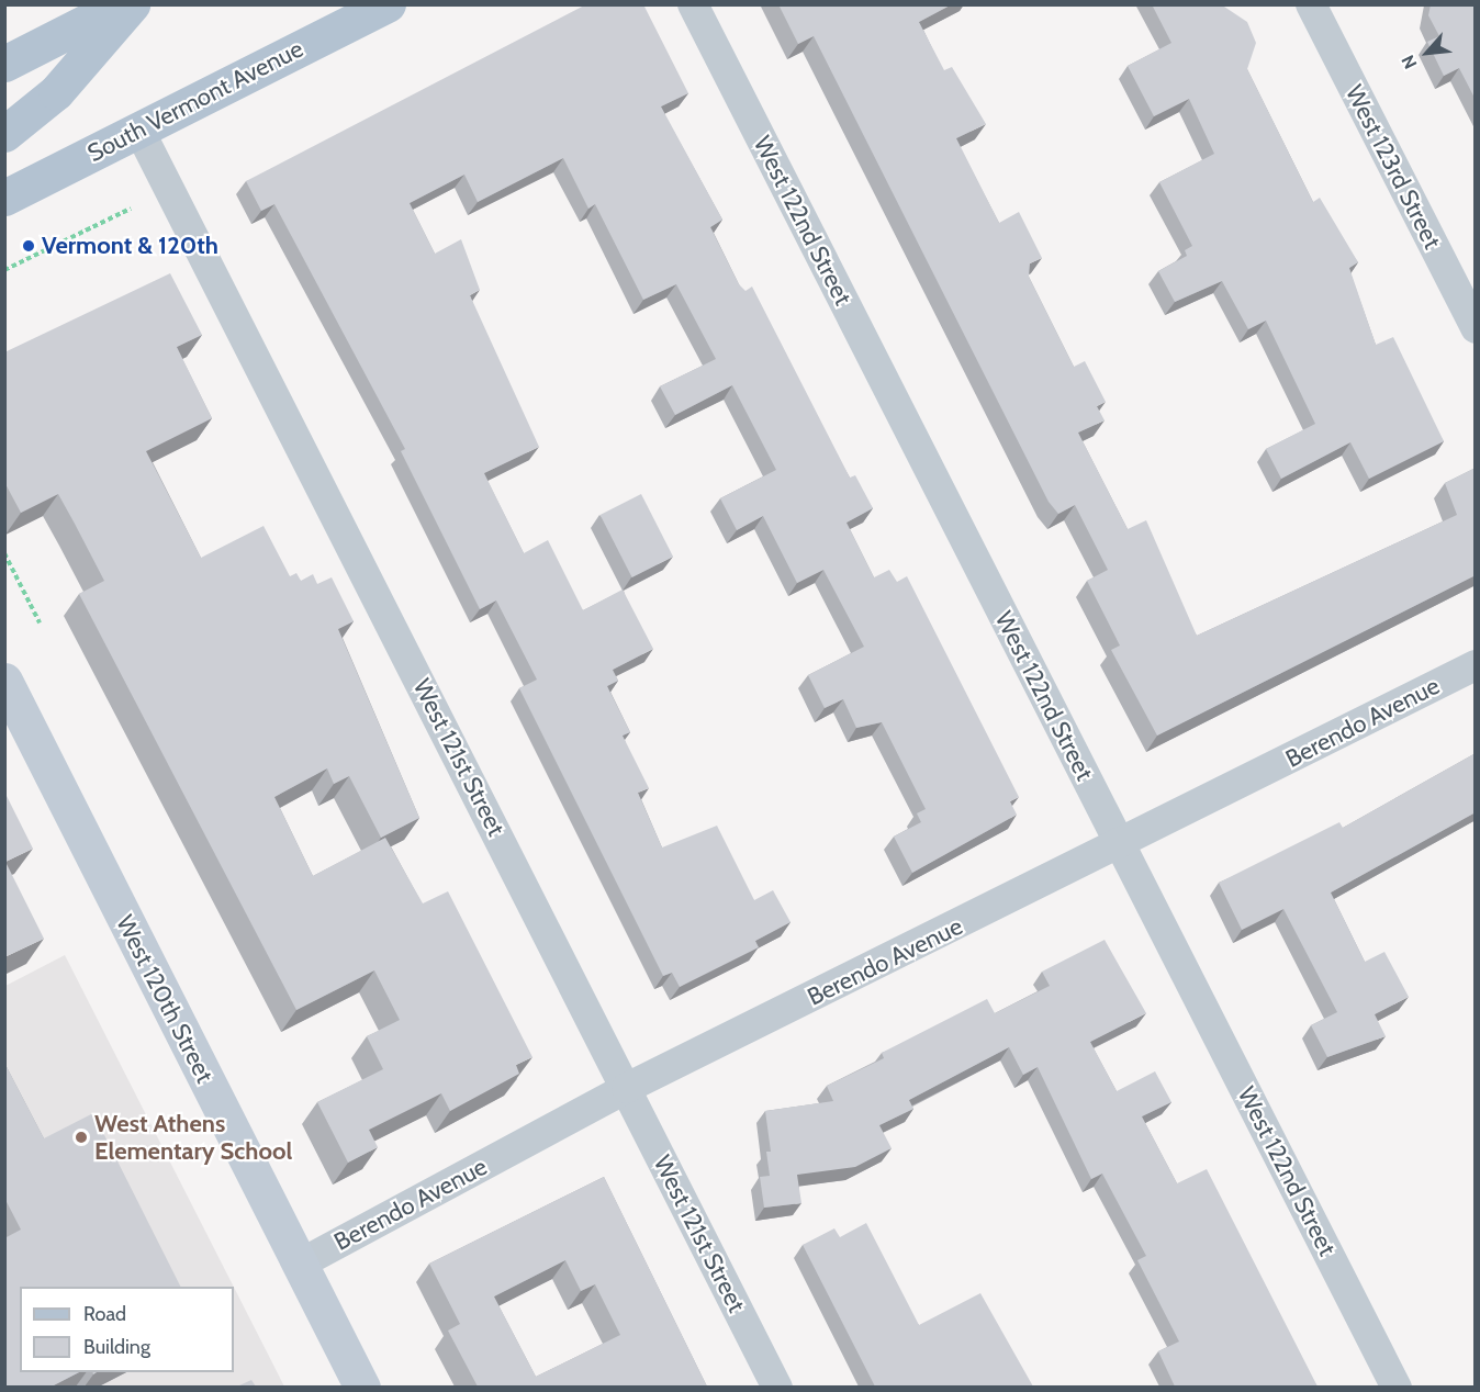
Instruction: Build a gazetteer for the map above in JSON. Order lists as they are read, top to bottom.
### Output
{
  "streets": {
    "main road": ["South Vermont Avenue"],
    "street": [
      "West 123rd Street",
      "West 122nd Street",
      "Berendo Avenue",
      "West 121st Street",
      "West 120th Street"
    ]
  },
  "crossings": [
    ["South Vermont Avenue", "West 121st Street"],
    ["West 122nd Street", "Berendo Avenue"],
    ["Berendo Avenue", "West 121st Street"],
    ["Berendo Avenue", "West 120th Street"]
  ],
  "places": ["Vermont & 120th", "West Athens Elementary School"],
  "legend": ["Road", "Building"],
  "north": "bottom left"
}
